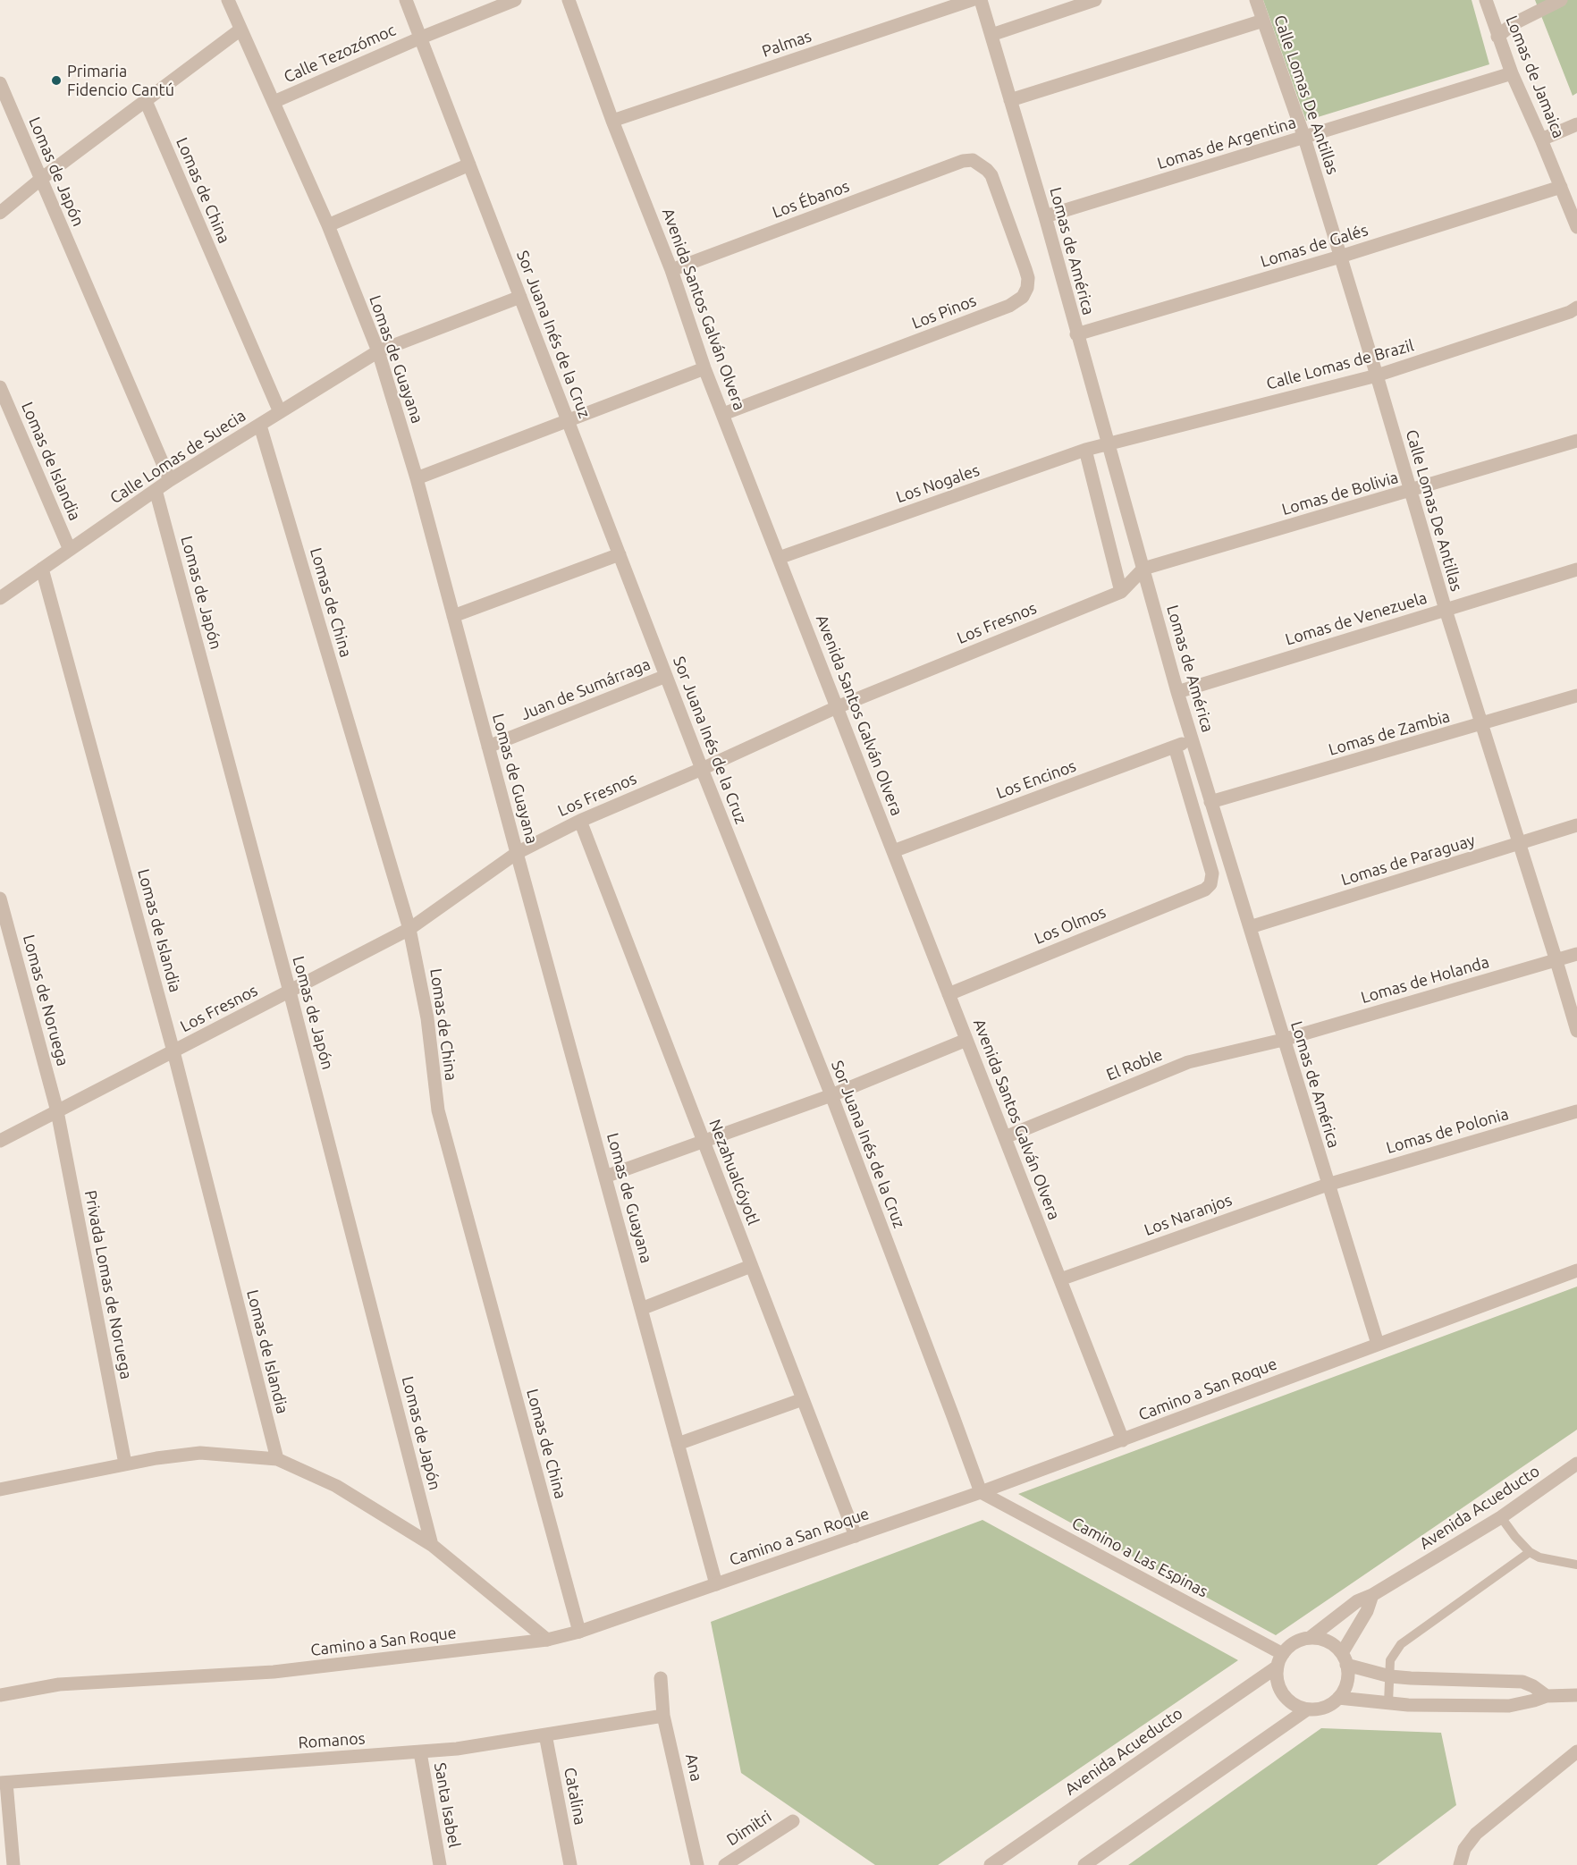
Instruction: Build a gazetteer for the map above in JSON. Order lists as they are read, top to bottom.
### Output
{
  "streets": {
    "street": [
      "Palmas",
      "Calle Tezozómoc",
      "Lomas de Jamaica",
      "Calle Lomas De Antillas",
      "Lomas de Argentina",
      "Lomas de Japón",
      "Lomas de China",
      "Los Ébanos",
      "Lomas de Galés",
      "Lomas de América",
      "Avenida Santos Galván Olvera",
      "Los Pinos",
      "Sor Juana Inés de la Cruz",
      "Lomas de Guayana",
      "Calle Lomas de Brazil",
      "Calle Lomas de Suecia",
      "Lomas de Islandia",
      "Los Nogales",
      "Lomas de Bolivia",
      "Lomas de Venezuela",
      "Los Fresnos",
      "Juan de Sumárraga",
      "Lomas de Zambia",
      "Los Encinos",
      "Lomas de Paraguay",
      "Los Olmos",
      "Lomas de Holanda",
      "Lomas de Noruega",
      "El Roble",
      "Lomas de Polonia",
      "Nezahualcóyotl",
      "Los Naranjos",
      "Privada Lomas de Noruega",
      "Camino a San Roque",
      "Avenida Acueducto",
      "Camino a Las Espinas",
      "Romanos",
      "Ana",
      "Catalina",
      "Santa Isabel",
      "Dimitri"
    ]
  },
  "crossings": [
    ["Palmas", "Avenida Santos Galván Olvera"],
    ["Calle Tezozómoc", "Sor Juana Inés de la Cruz"],
    ["Calle Tezozómoc", "Lomas de Guayana"],
    ["Lomas de Jamaica", "Lomas de Argentina"],
    ["Lomas de Jamaica", "Lomas de Galés"],
    ["Calle Lomas De Antillas", "Lomas de Argentina"],
    ["Calle Lomas De Antillas", "Lomas de Galés"],
    ["Calle Lomas De Antillas", "Calle Lomas de Brazil"],
    ["Calle Lomas De Antillas", "Lomas de Bolivia"],
    ["Calle Lomas De Antillas", "Lomas de Venezuela"],
    ["Calle Lomas De Antillas", "Lomas de Zambia"],
    ["Calle Lomas De Antillas", "Lomas de Paraguay"],
    ["Calle Lomas De Antillas", "Lomas de Holanda"],
    ["Lomas de Argentina", "Lomas de América"],
    ["Lomas de Japón", "Calle Lomas de Suecia"],
    ["Lomas de Japón", "Los Fresnos"],
    ["Lomas de China", "Calle Lomas de Suecia"],
    ["Lomas de China", "Los Fresnos"],
    ["Lomas de China", "Camino a San Roque"],
    ["Los Ébanos", "Avenida Santos Galván Olvera"],
    ["Los Ébanos", "Los Pinos"],
    ["Lomas de Galés", "Lomas de América"],
    ["Lomas de América", "Calle Lomas de Brazil"],
    ["Lomas de América", "Los Nogales"],
    ["Lomas de América", "Lomas de Bolivia"],
    ["Lomas de América", "Lomas de Venezuela"],
    ["Lomas de América", "Los Fresnos"],
    ["Lomas de América", "Lomas de Zambia"],
    ["Lomas de América", "Los Encinos"],
    ["Lomas de América", "Lomas de Paraguay"],
    ["Lomas de América", "Lomas de Holanda"],
    ["Lomas de América", "El Roble"],
    ["Lomas de América", "Lomas de Polonia"],
    ["Lomas de América", "Los Naranjos"],
    ["Lomas de América", "Camino a San Roque"],
    ["Avenida Santos Galván Olvera", "Los Pinos"],
    ["Avenida Santos Galván Olvera", "Los Nogales"],
    ["Avenida Santos Galván Olvera", "Los Fresnos"],
    ["Avenida Santos Galván Olvera", "Los Encinos"],
    ["Avenida Santos Galván Olvera", "Los Olmos"],
    ["Avenida Santos Galván Olvera", "El Roble"],
    ["Avenida Santos Galván Olvera", "Los Naranjos"],
    ["Avenida Santos Galván Olvera", "Camino a San Roque"],
    ["Sor Juana Inés de la Cruz", "Calle Lomas de Suecia"],
    ["Sor Juana Inés de la Cruz", "Los Fresnos"],
    ["Sor Juana Inés de la Cruz", "Juan de Sumárraga"],
    ["Sor Juana Inés de la Cruz", "Camino a San Roque"],
    ["Sor Juana Inés de la Cruz", "Camino a Las Espinas"],
    ["Lomas de Guayana", "Calle Lomas de Suecia"],
    ["Lomas de Guayana", "Los Fresnos"],
    ["Lomas de Guayana", "Juan de Sumárraga"],
    ["Lomas de Guayana", "Camino a San Roque"],
    ["Calle Lomas de Brazil", "Los Nogales"],
    ["Calle Lomas de Suecia", "Lomas de Islandia"],
    ["Lomas de Islandia", "Los Fresnos"],
    ["Lomas de Bolivia", "Los Fresnos"],
    ["Los Fresnos", "Lomas de Noruega"],
    ["Los Fresnos", "Nezahualcóyotl"],
    ["Los Fresnos", "Privada Lomas de Noruega"],
    ["Los Encinos", "Los Olmos"],
    ["Lomas de Holanda", "El Roble"],
    ["Lomas de Noruega", "Privada Lomas de Noruega"],
    ["Lomas de Polonia", "Los Naranjos"],
    ["Nezahualcóyotl", "Camino a San Roque"],
    ["Camino a San Roque", "Camino a Las Espinas"],
    ["Avenida Acueducto", "Camino a Las Espinas"],
    ["Romanos", "Ana"],
    ["Romanos", "Catalina"],
    ["Romanos", "Santa Isabel"]
  ],
  "places": ["Primaria Fidencio Cantú"]
}
